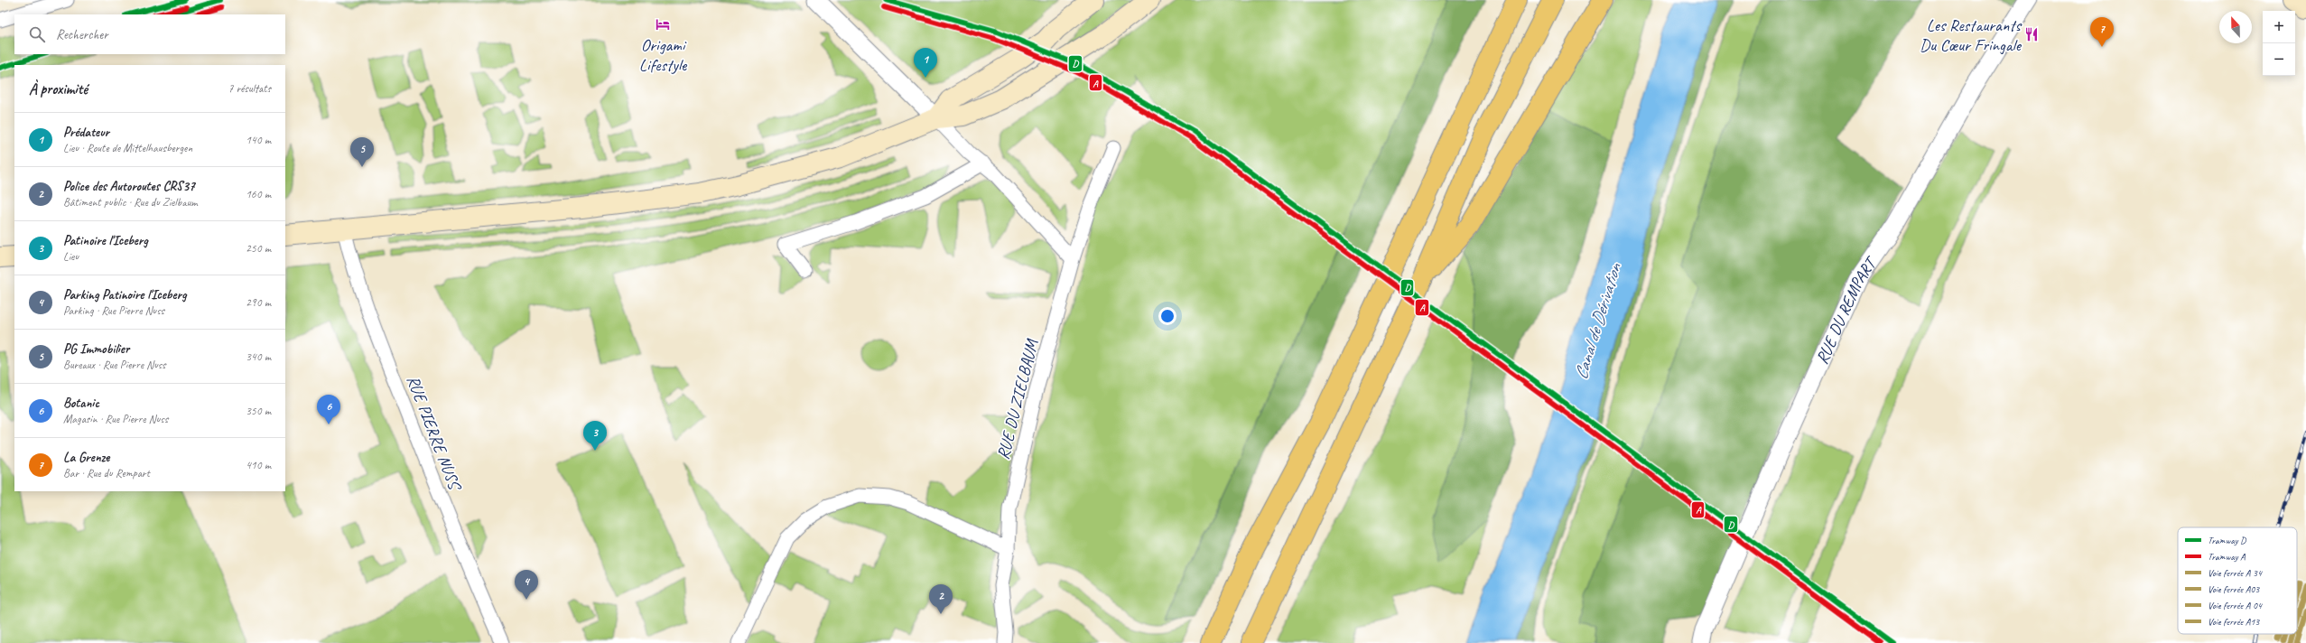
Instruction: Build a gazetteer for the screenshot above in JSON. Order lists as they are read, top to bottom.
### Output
{
  "streets": {
    "street": ["RUE DU REMPART", "RUE DU ZIELBAUM", "RUE PIERRE NUSS"]
  },
  "water": ["Canal de Dérivation"],
  "places": {
    "hotel": ["Origami Lifestyle"],
    "restaurant": ["Les Restaurants Du Cœur Fringale"]
  },
  "lines": [
    "tram line D",
    "tram line A",
    "rail line A03",
    "rail line A13"
  ],
  "legend": [
    "Tramway D",
    "Tramway A",
    "Voie ferrée A 34",
    "Voie ferrée A03",
    "Voie ferrée A 04",
    "Voie ferrée A13"
  ],
  "north": "top",
  "page": {
    "map_buttons": ["+", "−"],
    "search": "Rechercher",
    "pins": [
      "7",
      "1",
      "5",
      "6",
      "3",
      "4",
      "2"
    ],
    "heading": ["À proximité", "7 résultats"],
    "list": [
      {
        "mark": "1",
        "name": "Prédateur",
        "note": "Lieu · Route de Mittelhausbergen",
        "value": "140 m"
      },
      {
        "mark": "2",
        "name": "Police des Autoroutes CRS37",
        "note": "Bâtiment public · Rue du Zielbaum",
        "value": "160 m"
      },
      {
        "mark": "3",
        "name": "Patinoire l'Iceberg",
        "note": "Lieu",
        "value": "250 m"
      },
      {
        "mark": "4",
        "name": "Parking Patinoire l'Iceberg",
        "note": "Parking · Rue Pierre Nuss",
        "value": "290 m"
      },
      {
        "mark": "5",
        "name": "PG Immobilier",
        "note": "Bureaux · Rue Pierre Nuss",
        "value": "340 m"
      },
      {
        "mark": "6",
        "name": "Botanic",
        "note": "Magasin · Rue Pierre Nuss",
        "value": "350 m"
      },
      {
        "mark": "7",
        "name": "La Grenze",
        "note": "Bar · Rue du Rempart",
        "value": "410 m"
      }
    ]
  }
}
